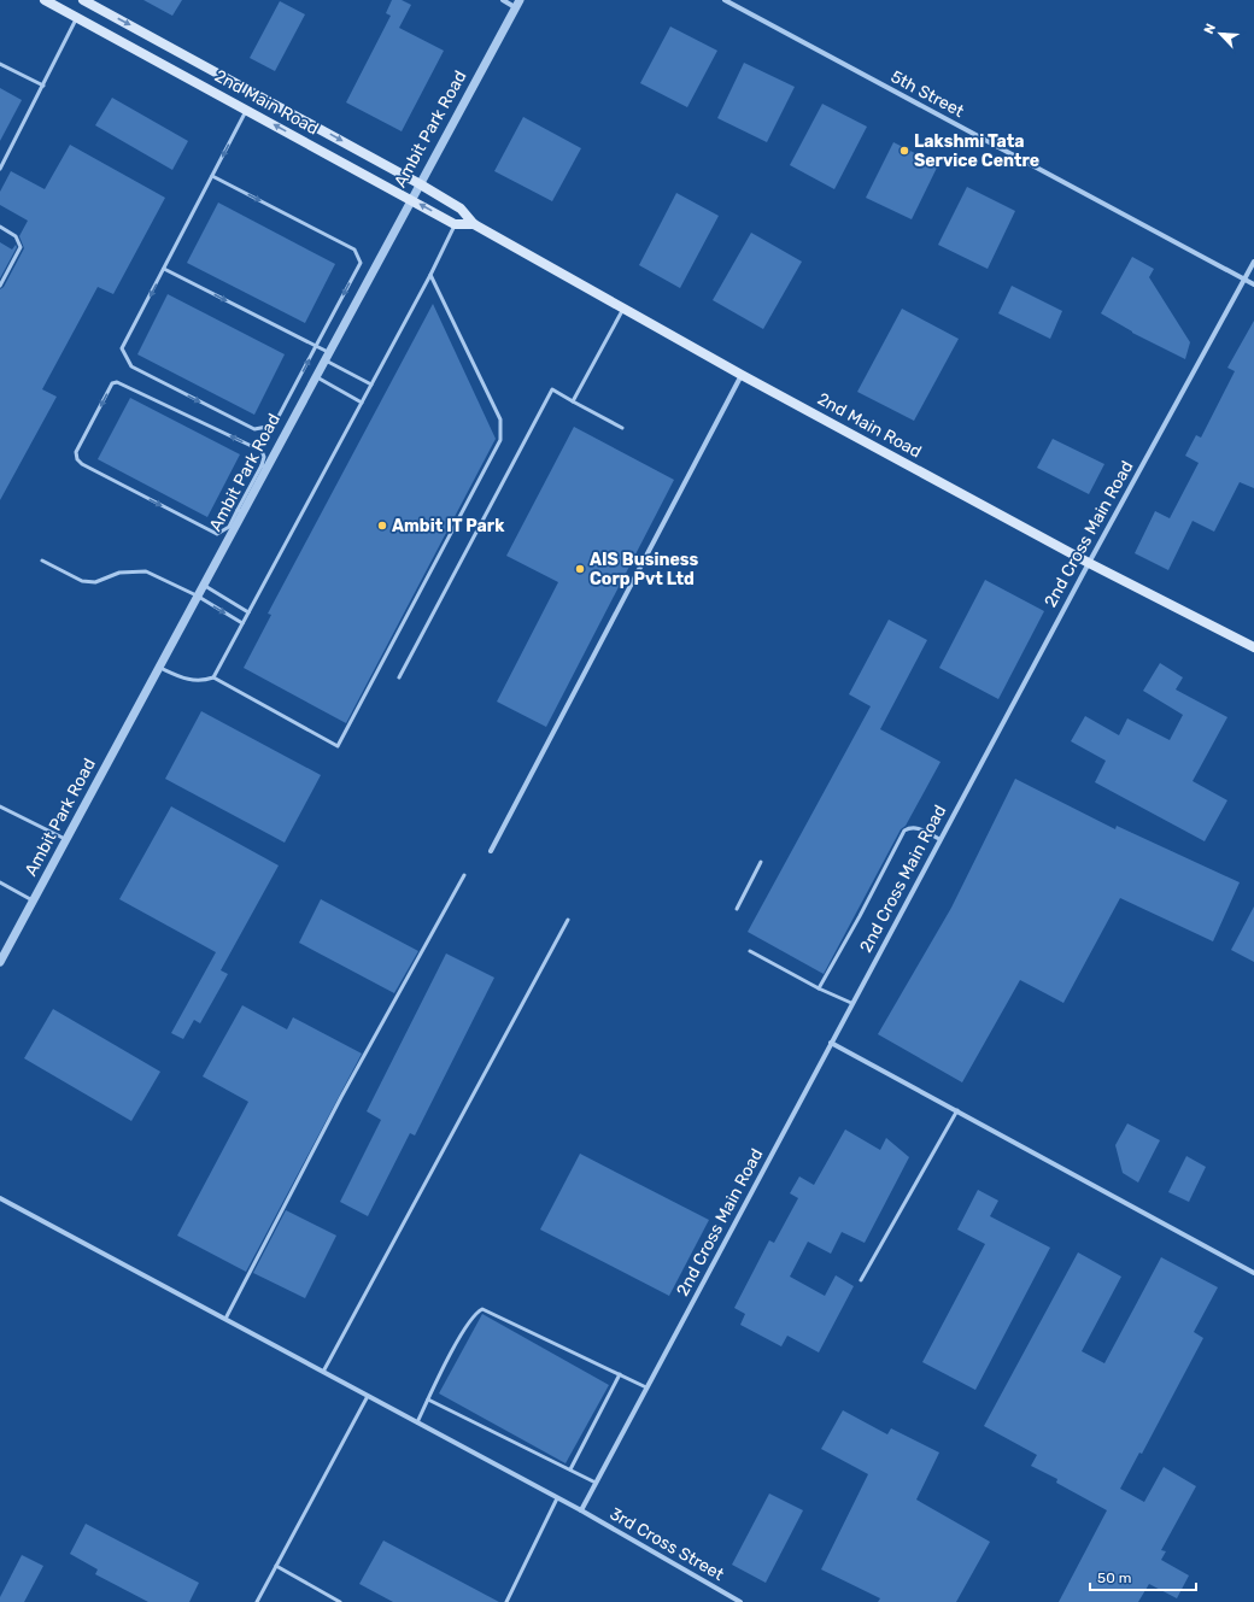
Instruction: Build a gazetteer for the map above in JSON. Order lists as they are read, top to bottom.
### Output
{
  "streets": {
    "main road": ["2nd Main Road"],
    "street": [
      "5th Street",
      "Ambit Park Road",
      "2nd Cross Main Road",
      "3rd Cross Street"
    ]
  },
  "crossings": [
    ["5th Street", "2nd Cross Main Road"],
    ["2nd Main Road", "Ambit Park Road"],
    ["2nd Main Road", "2nd Cross Main Road"],
    ["2nd Cross Main Road", "3rd Cross Street"]
  ],
  "places": ["Lakshmi Tata Service Centre", "Ambit IT Park", "AIS Business Corp Pvt Ltd"],
  "scale_bar": "50 m",
  "north": "top left"
}
